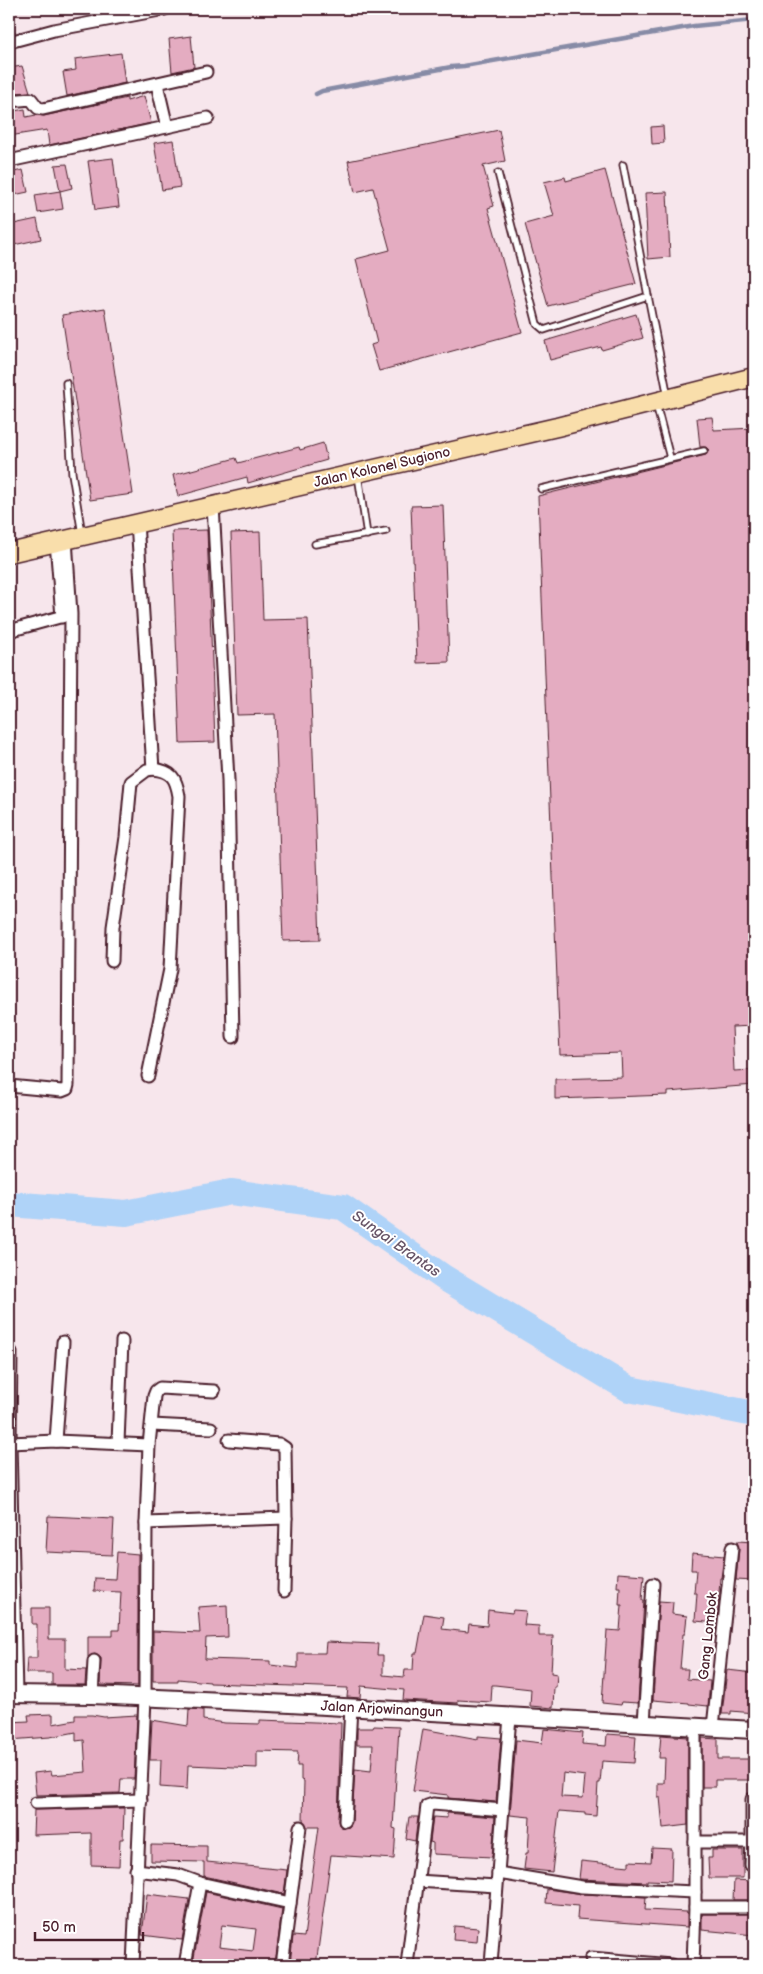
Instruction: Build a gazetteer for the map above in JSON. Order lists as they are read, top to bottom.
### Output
{
  "streets": {
    "main road": ["Jalan Kolonel Sugiono", "Jalan Arjowinangun"],
    "street": ["Gang Lombok"]
  },
  "crossings": [
    ["Gang Lombok", "Jalan Arjowinangun"]
  ],
  "water": ["Sungai Brantas"],
  "scale_bar": "50 m"
}
